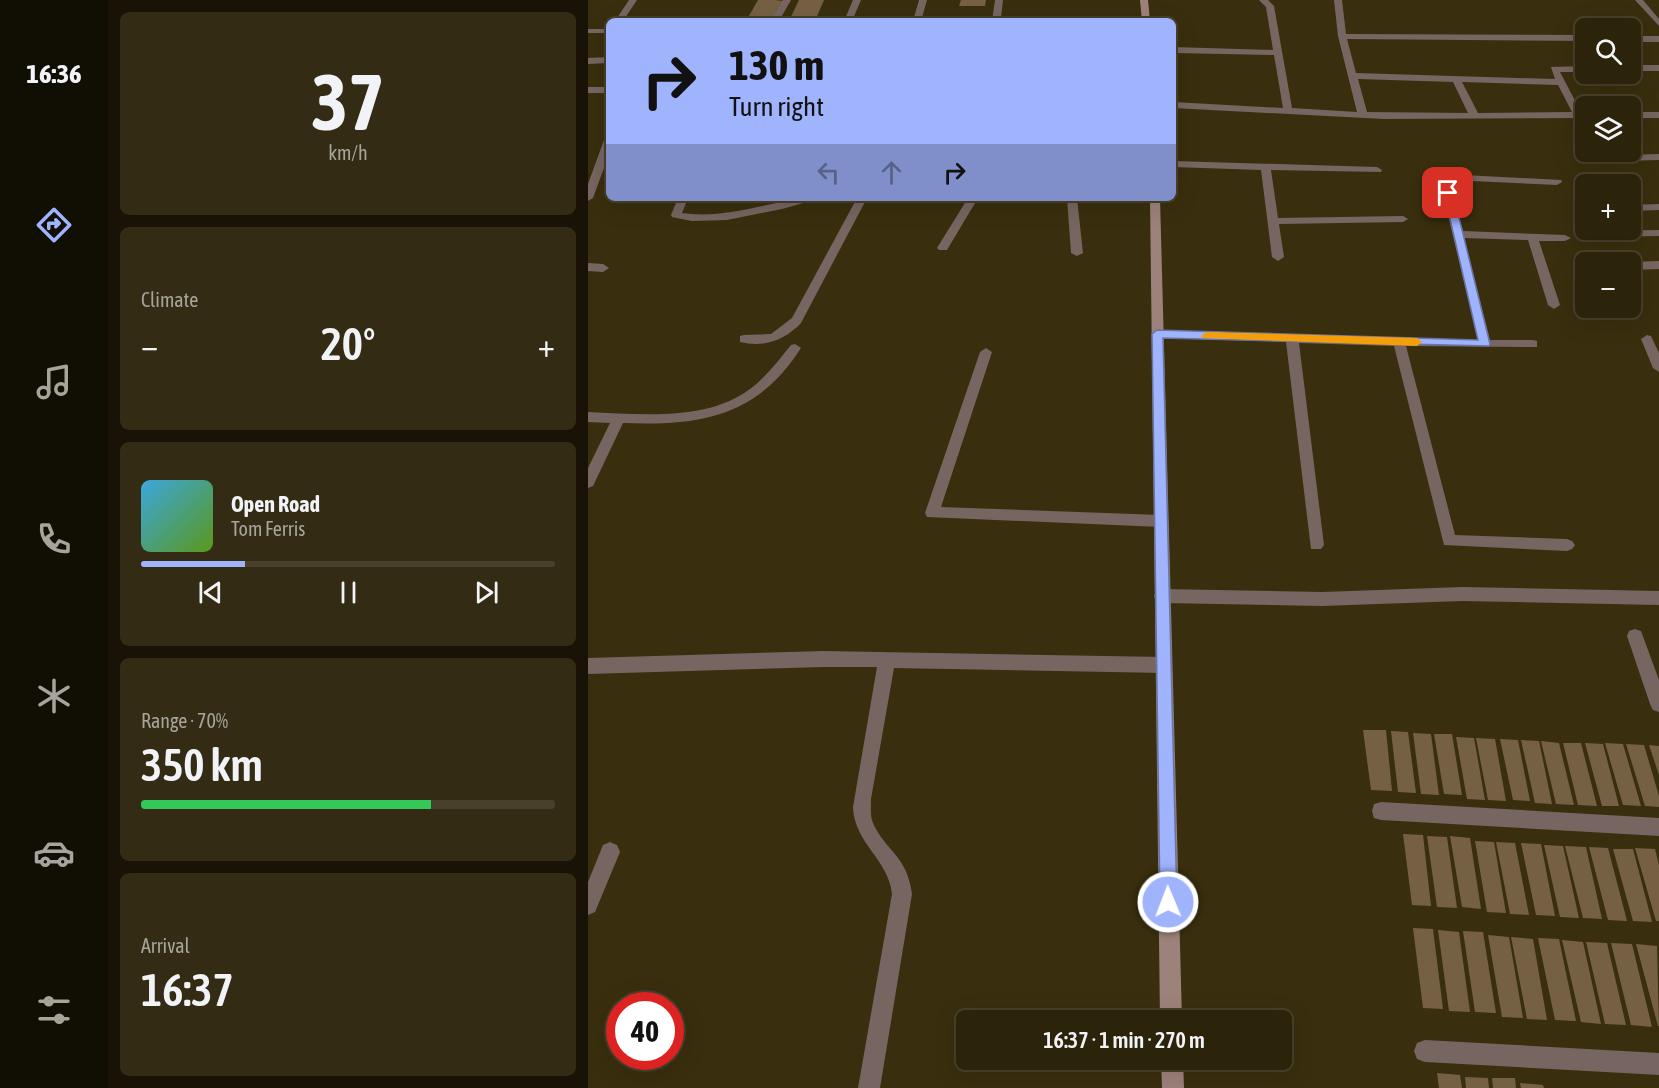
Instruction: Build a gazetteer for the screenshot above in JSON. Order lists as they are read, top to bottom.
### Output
{
  "page": {
    "tabs": "16:36",
    "tile": [
      ["37", "km/h"],
      "Climate",
      ["Range · 70%", "350 km"],
      ["Arrival", "16:37"]
    ],
    "map_buttons": ["+", "−"],
    "turn": ["130 m", "Turn right"],
    "heat": ["−", "20°", "+"],
    "song": ["Open Road", "Tom Ferris"],
    "limit": "40",
    "trip": "16:37 · 1 min · 270 m"
  }
}
